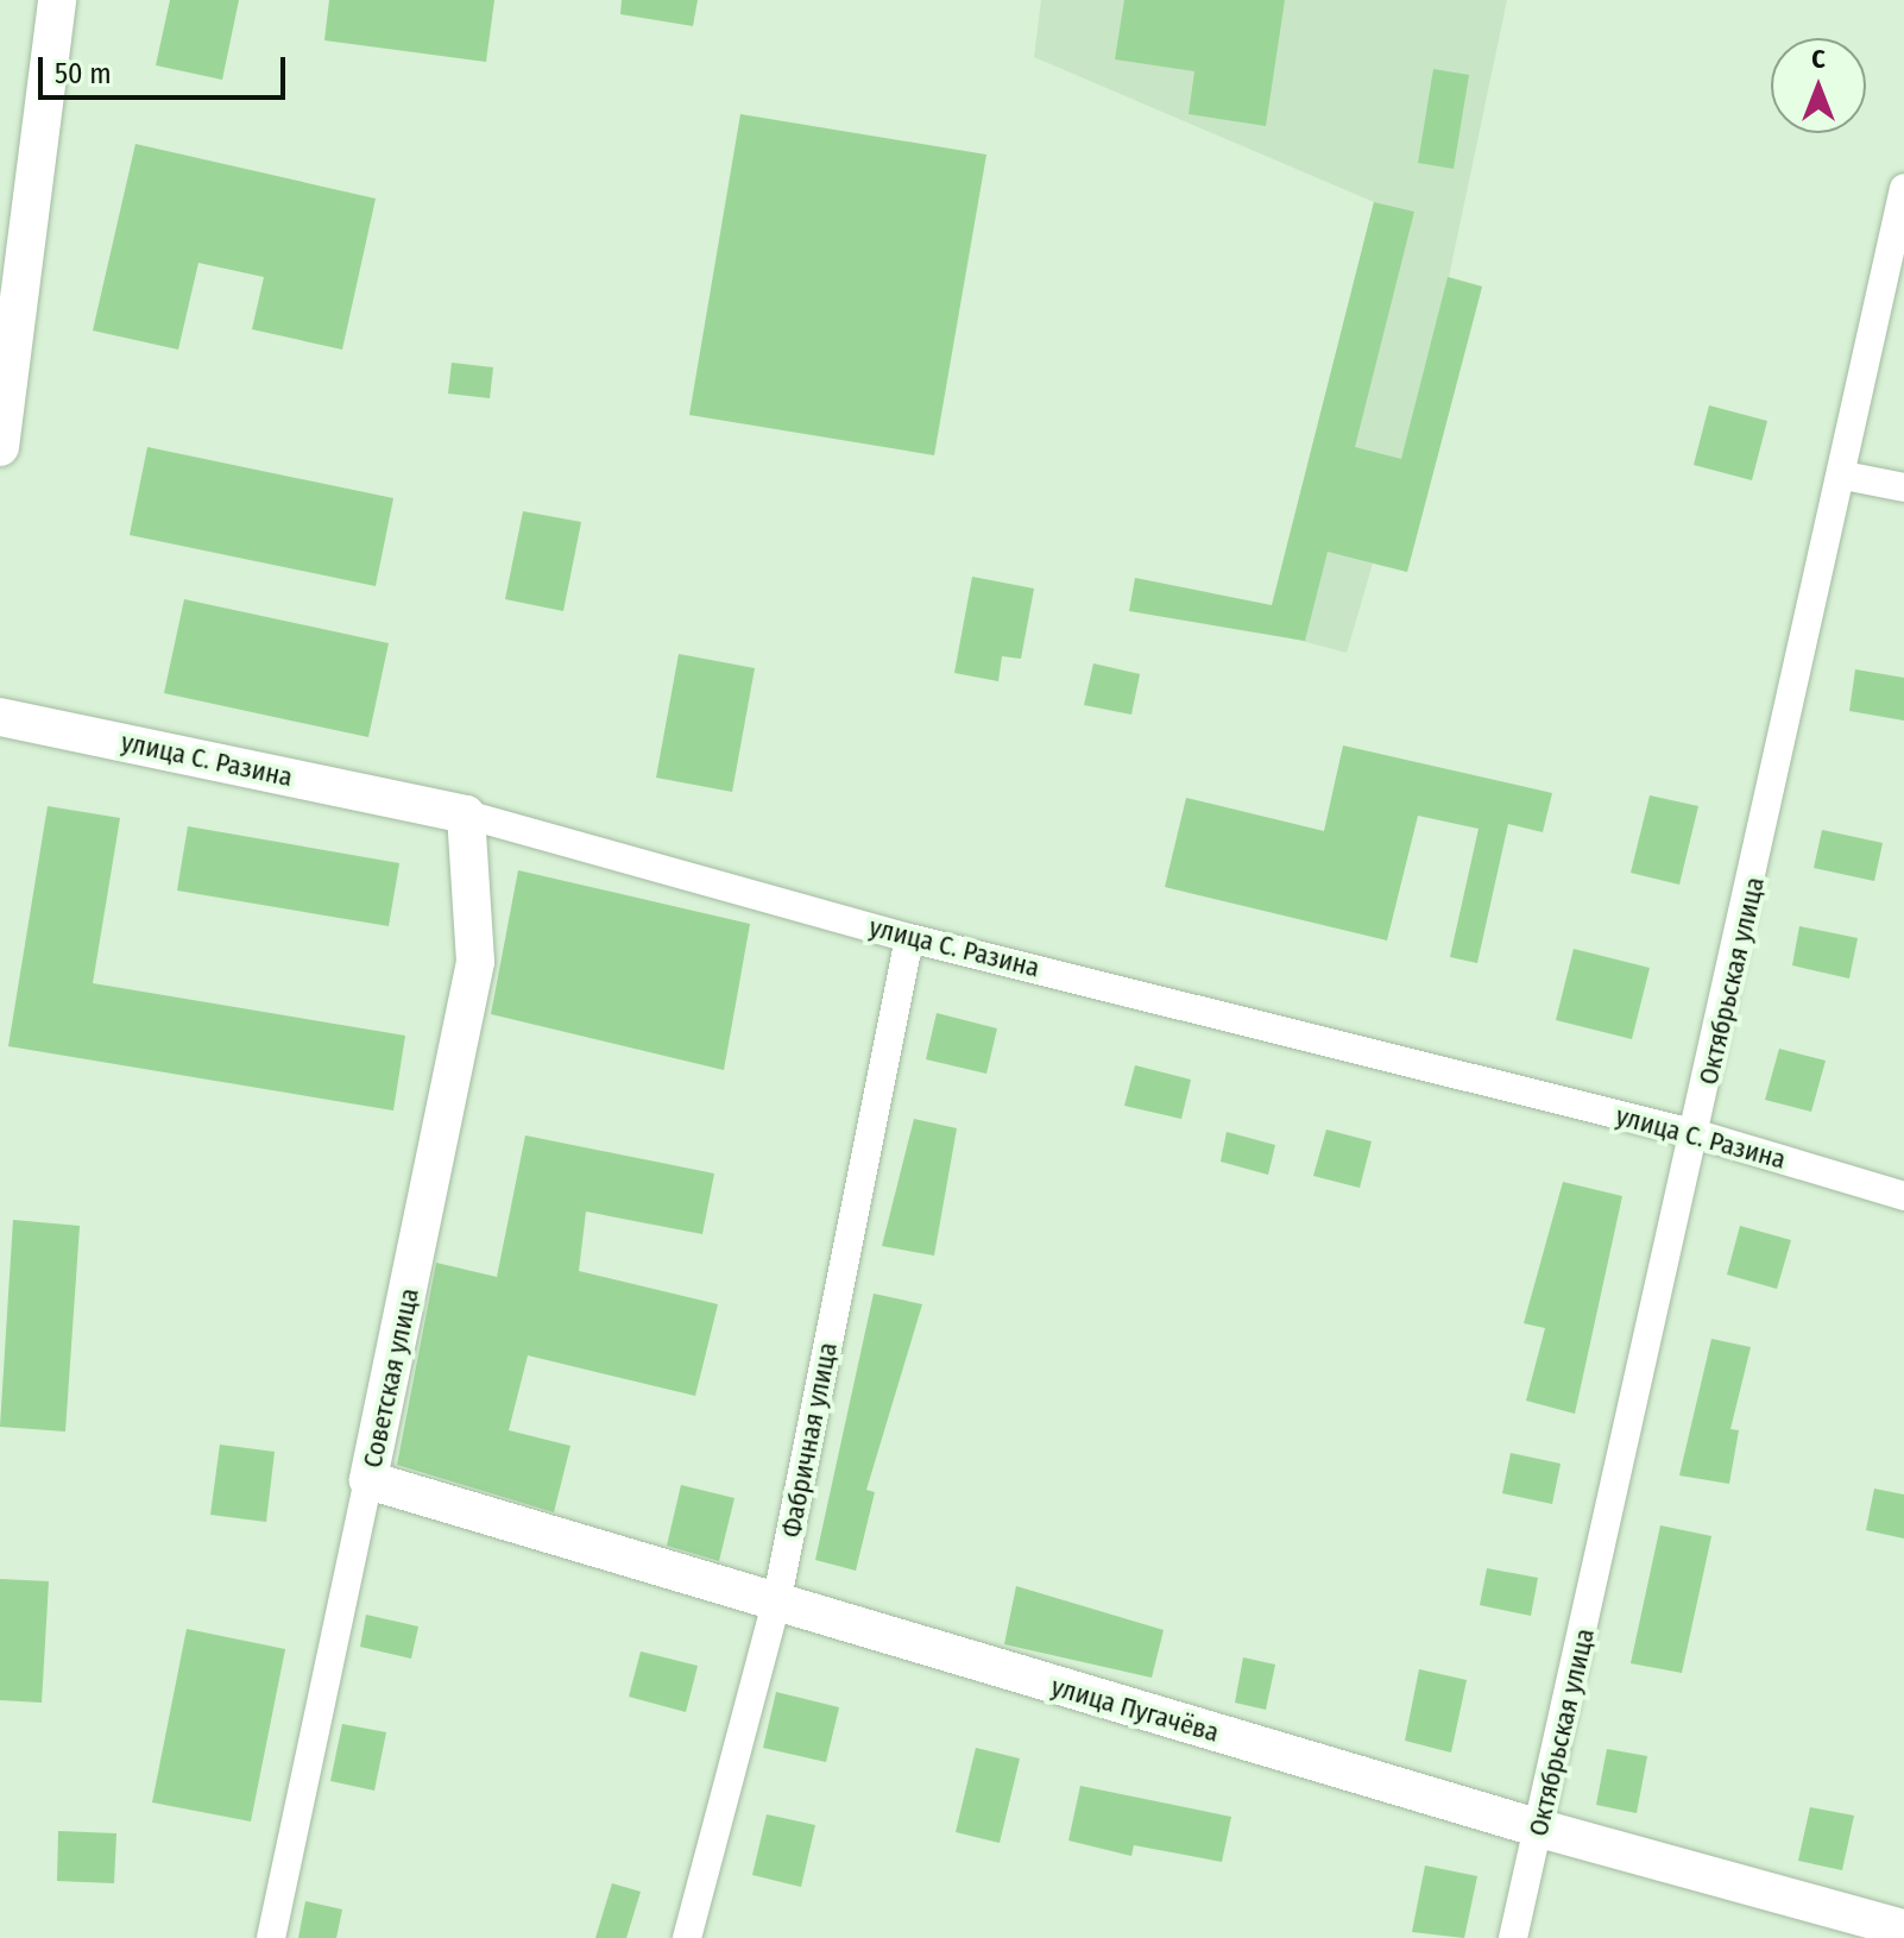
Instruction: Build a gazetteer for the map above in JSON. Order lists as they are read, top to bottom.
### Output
{
  "streets": {
    "street": [
      "улица С. Разина",
      "Октябрьская улица",
      "Советская улица",
      "Фабричная улица",
      "улица Пугачёва"
    ]
  },
  "crossings": [
    ["улица С. Разина", "Октябрьская улица"],
    ["улица С. Разина", "Советская улица"],
    ["улица С. Разина", "Фабричная улица"],
    ["Октябрьская улица", "улица Пугачёва"],
    ["Советская улица", "улица Пугачёва"],
    ["Фабричная улица", "улица Пугачёва"]
  ],
  "scale_bar": "50 m",
  "north": "top"
}
